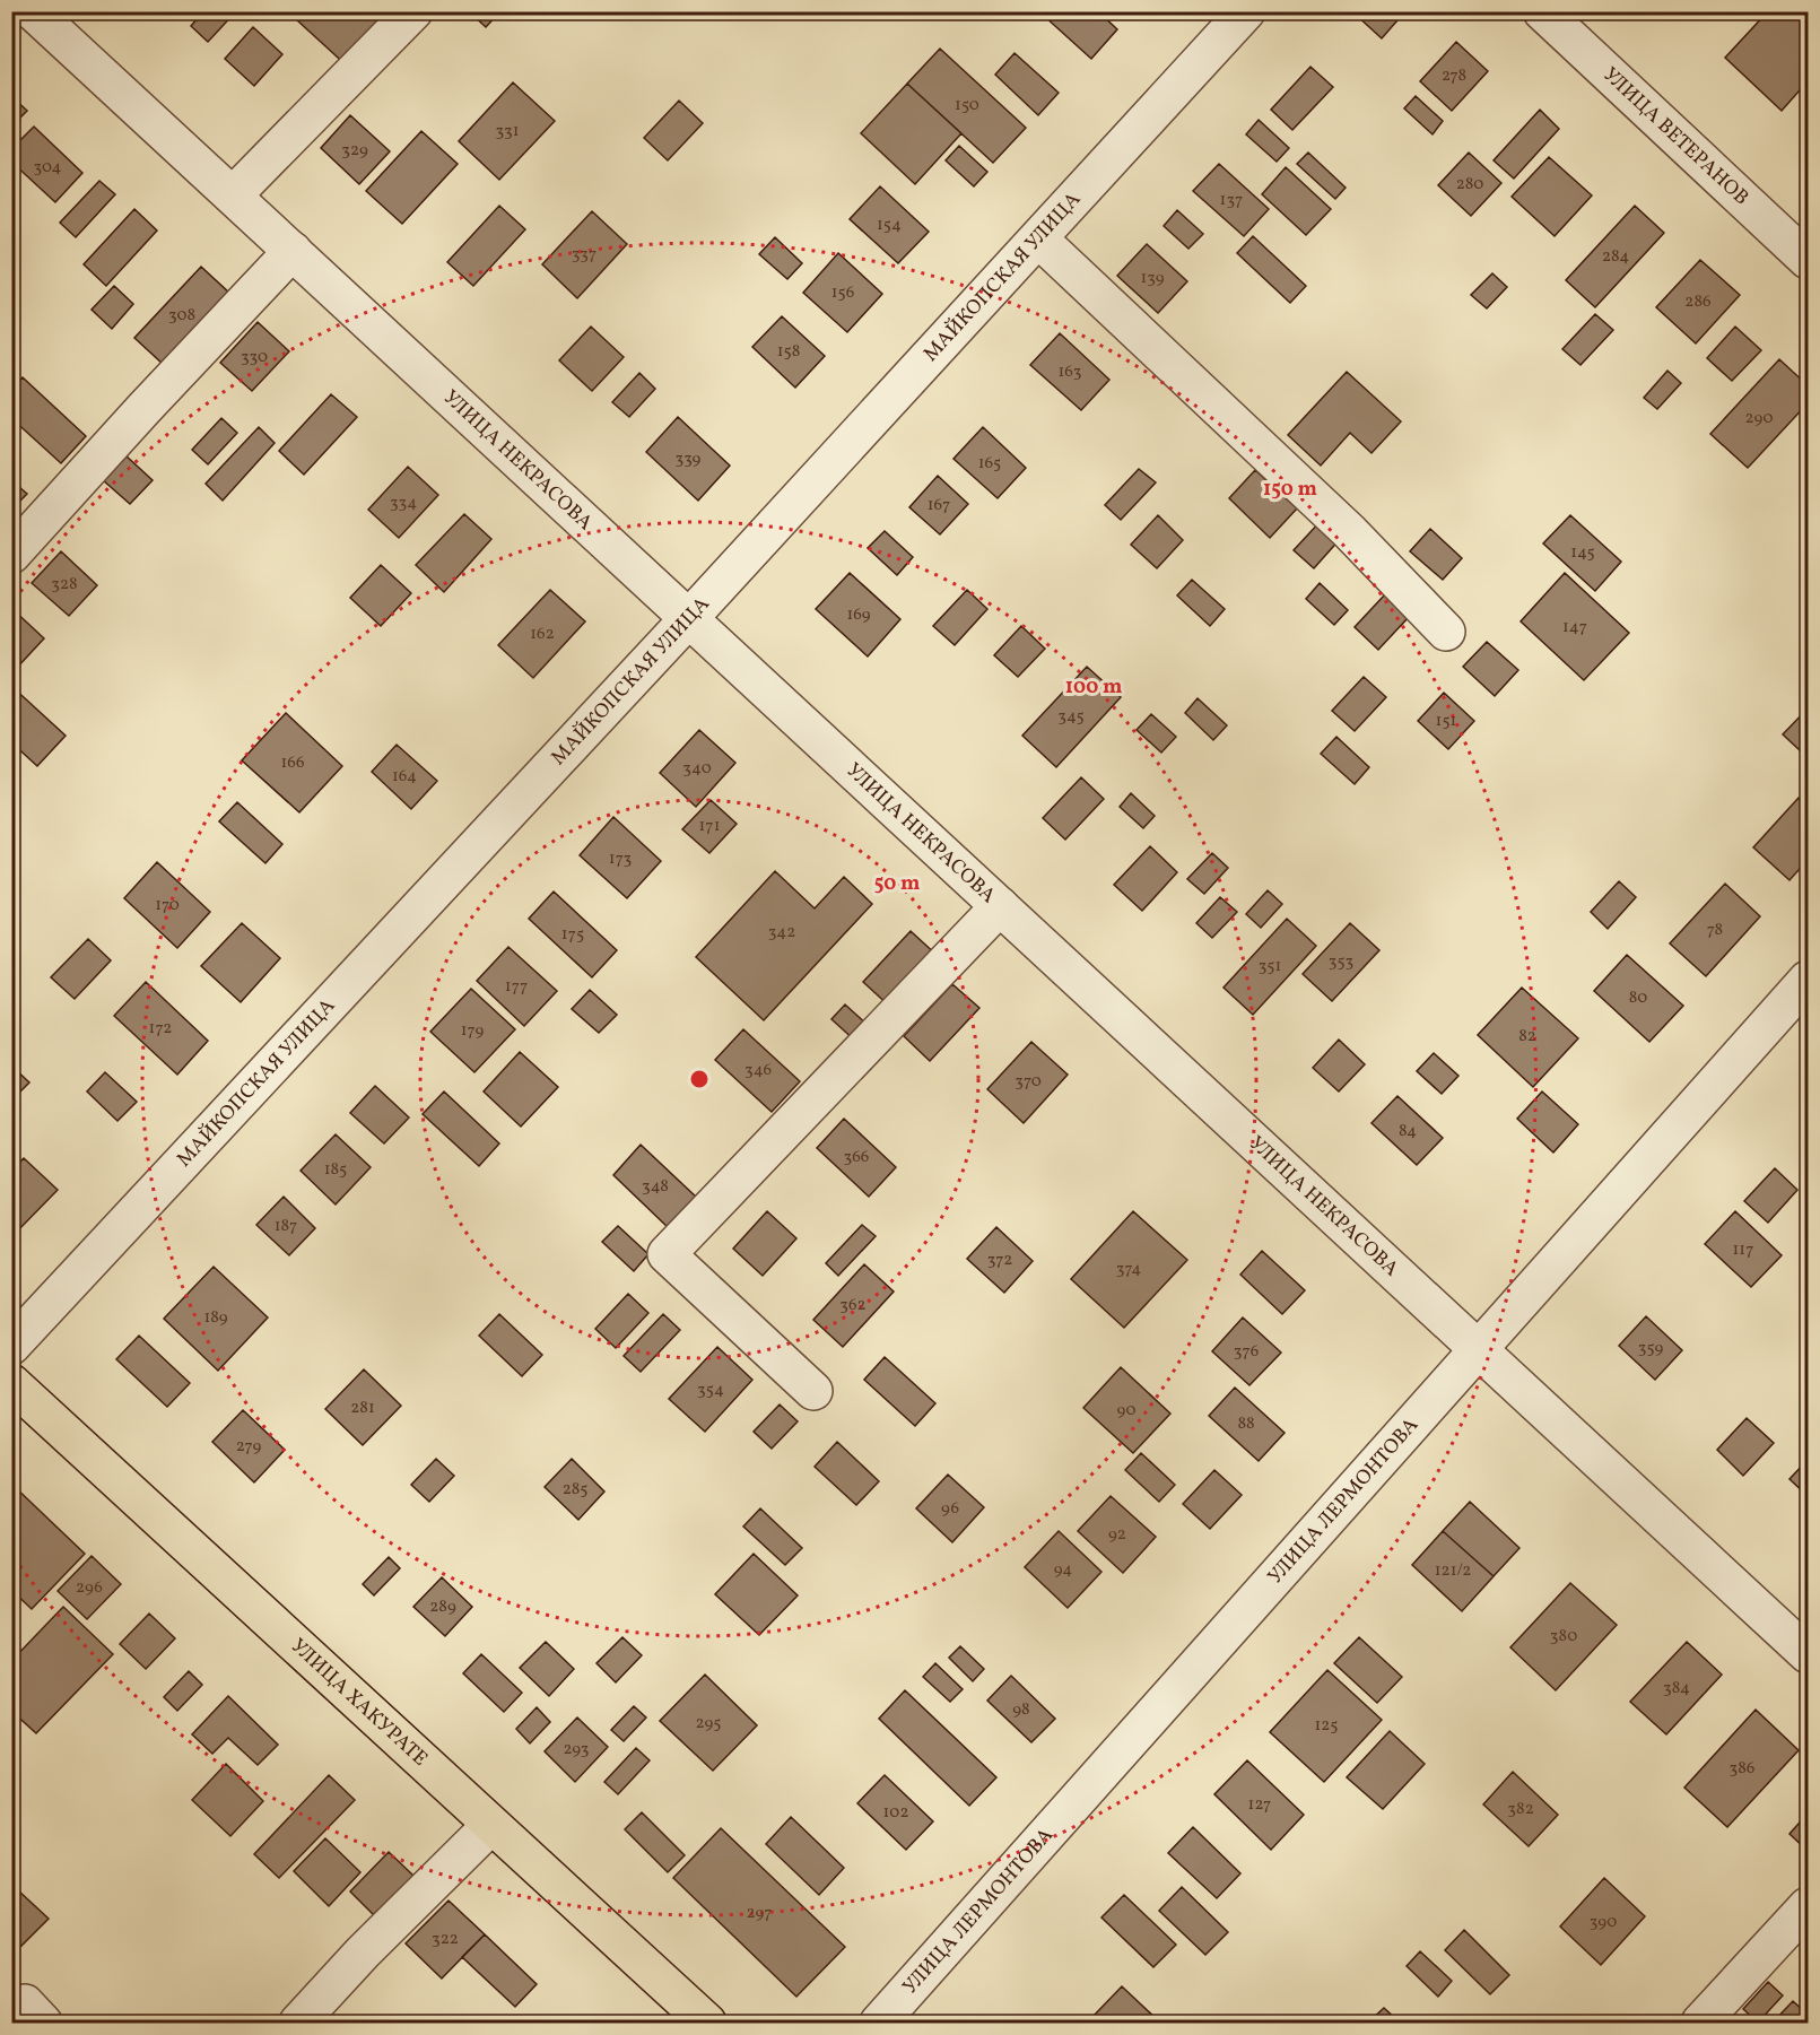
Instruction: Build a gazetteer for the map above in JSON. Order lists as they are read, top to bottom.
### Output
{
  "streets": {
    "main road": ["УЛИЦА ХАКУРАТЕ"],
    "street": [
      "УЛИЦА ВЕТЕРАНОВ",
      "МАЙКОПСКАЯ УЛИЦА",
      "УЛИЦА НЕКРАСОВА",
      "УЛИЦА ЛЕРМОНТОВА"
    ]
  },
  "crossings": [
    ["МАЙКОПСКАЯ УЛИЦА", "УЛИЦА НЕКРАСОВА"],
    ["УЛИЦА НЕКРАСОВА", "УЛИЦА ЛЕРМОНТОВА"]
  ],
  "house_numbers": [
    "278",
    "150",
    "331",
    "329",
    "304",
    "280",
    "137",
    "154",
    "337",
    "284",
    "139",
    "156",
    "286",
    "308",
    "158",
    "330",
    "163",
    "290",
    "339",
    "165",
    "334",
    "167",
    "145",
    "328",
    "169",
    "147",
    "162",
    "345",
    "151",
    "166",
    "340",
    "164",
    "171",
    "173",
    "170",
    "78",
    "342",
    "175",
    "353",
    "351",
    "177",
    "80",
    "172",
    "179",
    "82",
    "346",
    "370",
    "84",
    "366",
    "185",
    "348",
    "187",
    "117",
    "372",
    "374",
    "362",
    "189",
    "359",
    "376",
    "354",
    "281",
    "90",
    "88",
    "279",
    "285",
    "96",
    "92",
    "94",
    "121/2",
    "296",
    "289",
    "380",
    "384",
    "98",
    "295",
    "125",
    "293",
    "386",
    "127",
    "382",
    "102",
    "297",
    "390",
    "322"
  ],
  "rings": ["150 m", "100 m", "50 m"]
}
